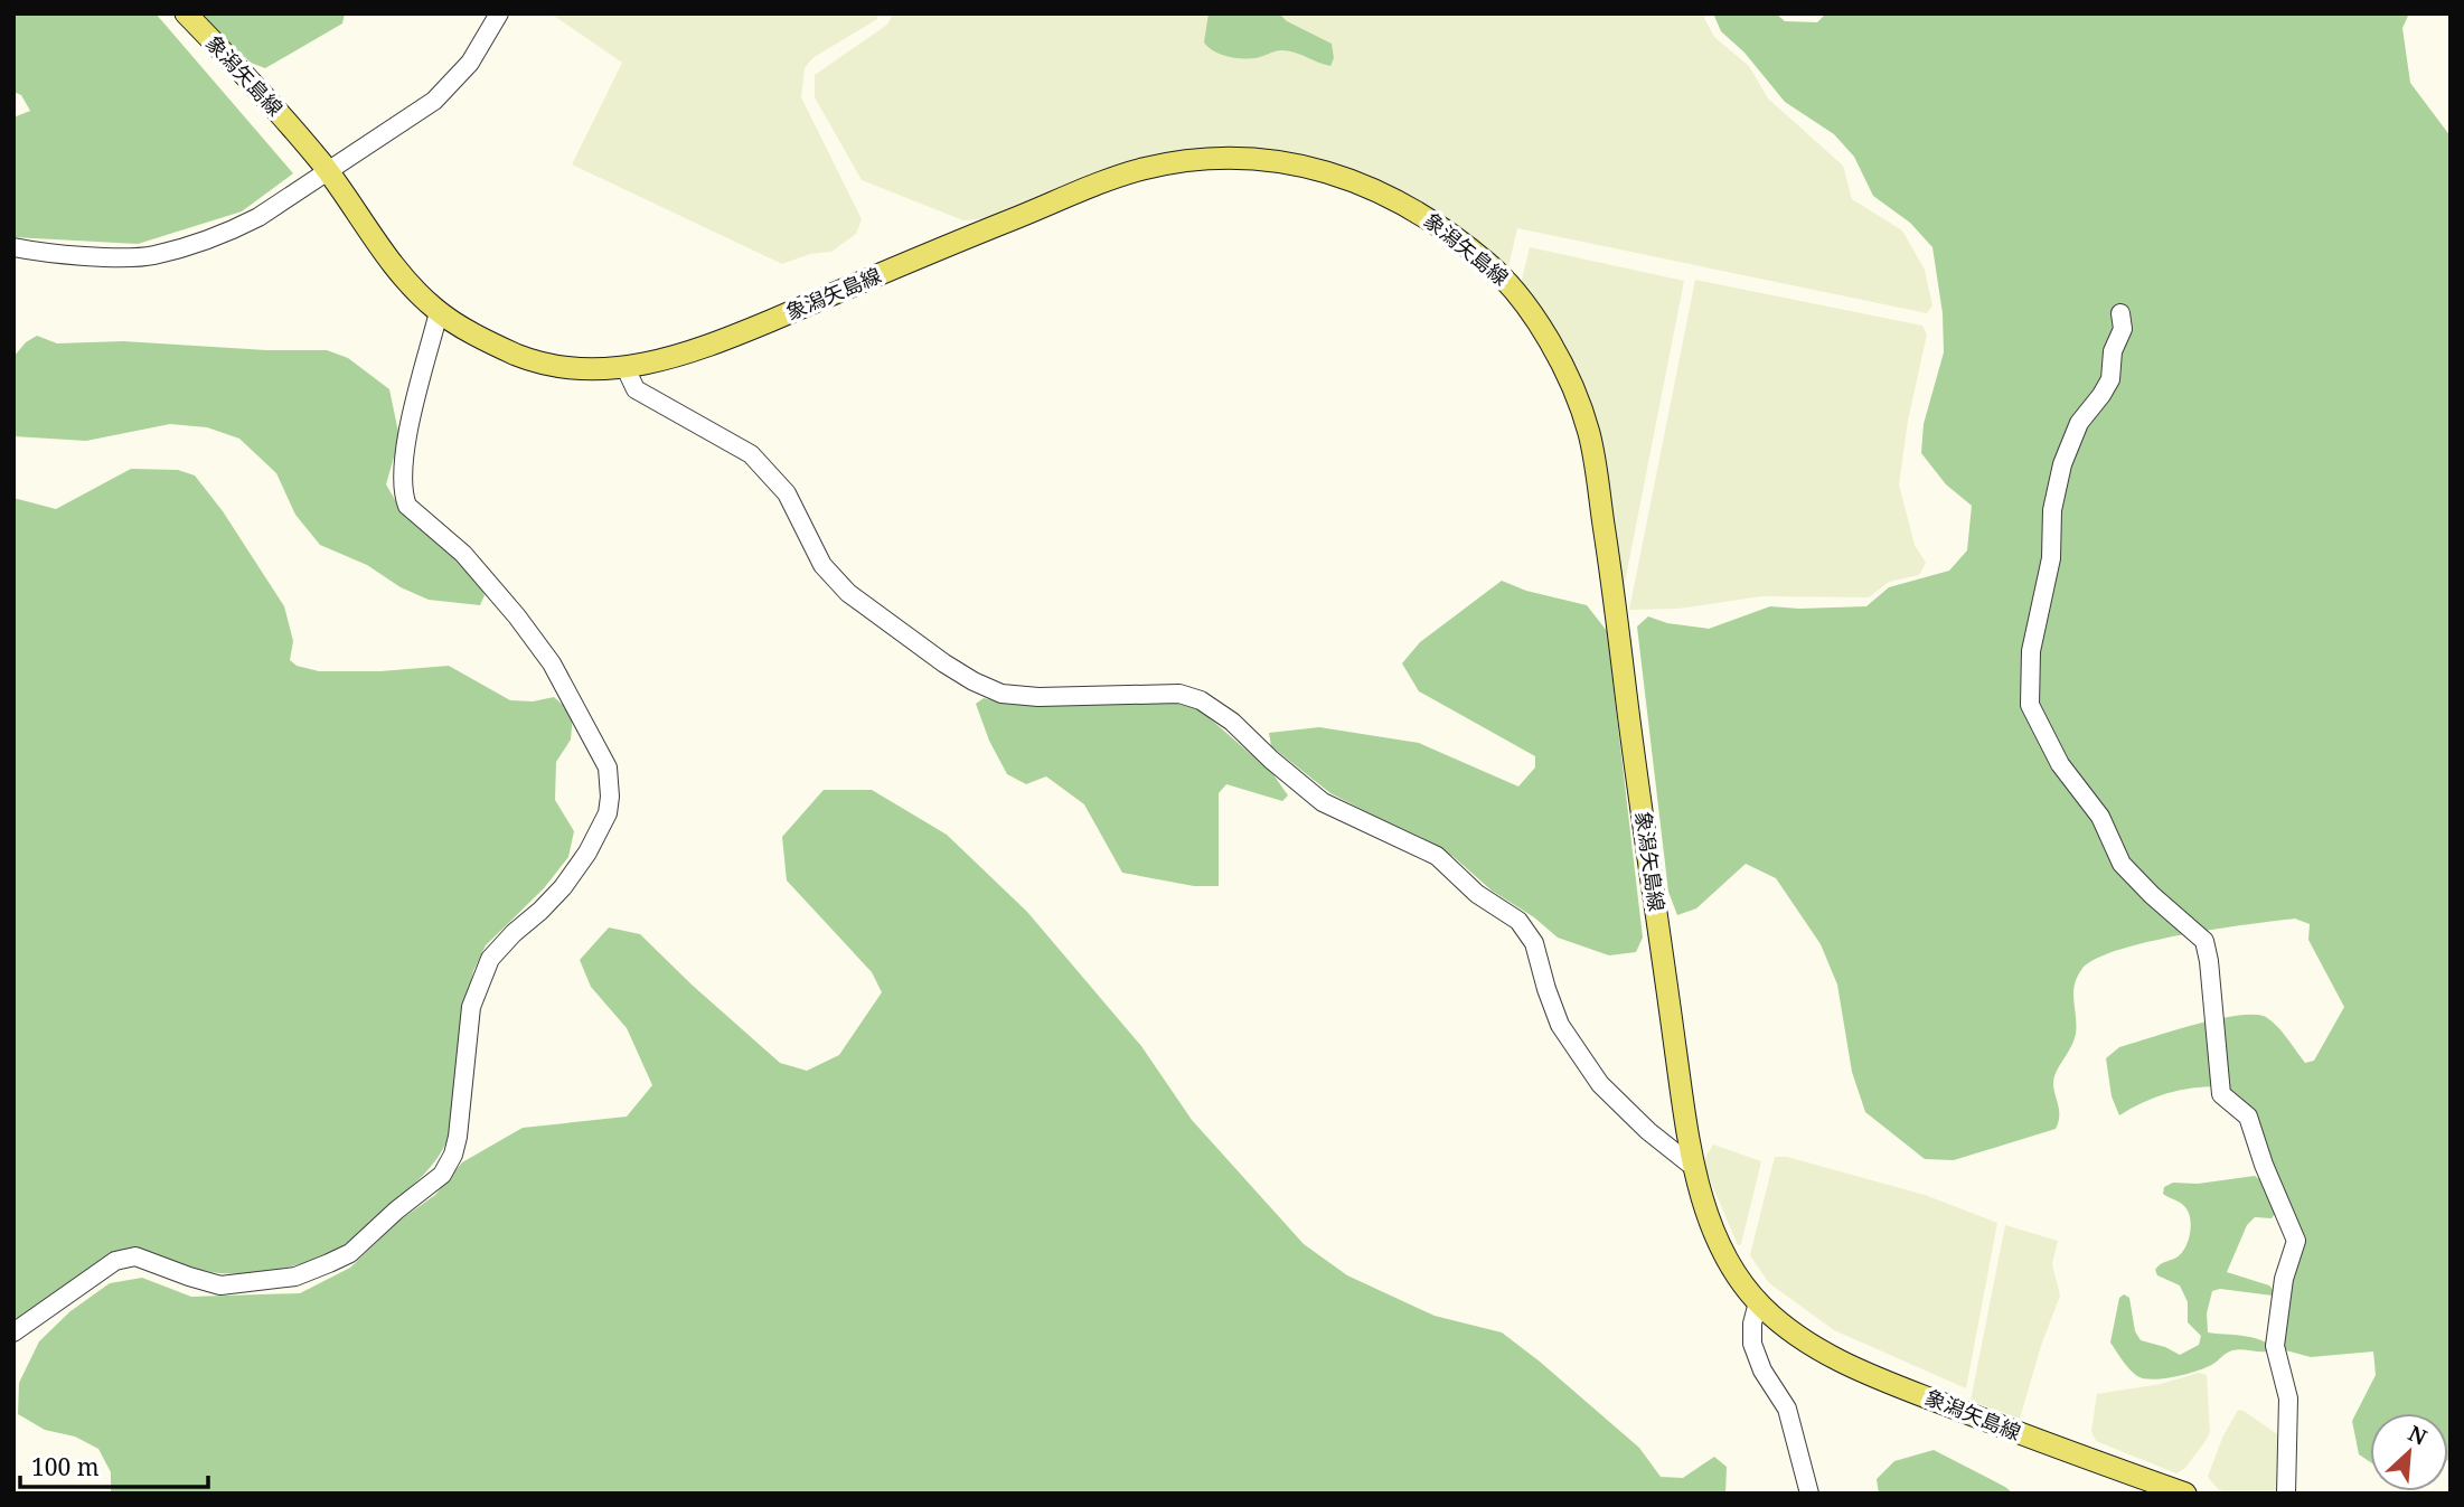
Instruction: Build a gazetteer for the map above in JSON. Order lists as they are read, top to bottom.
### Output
{
  "streets": {
    "main road": ["象潟矢島線"]
  },
  "scale_bar": "100 m",
  "north": "top right"
}
